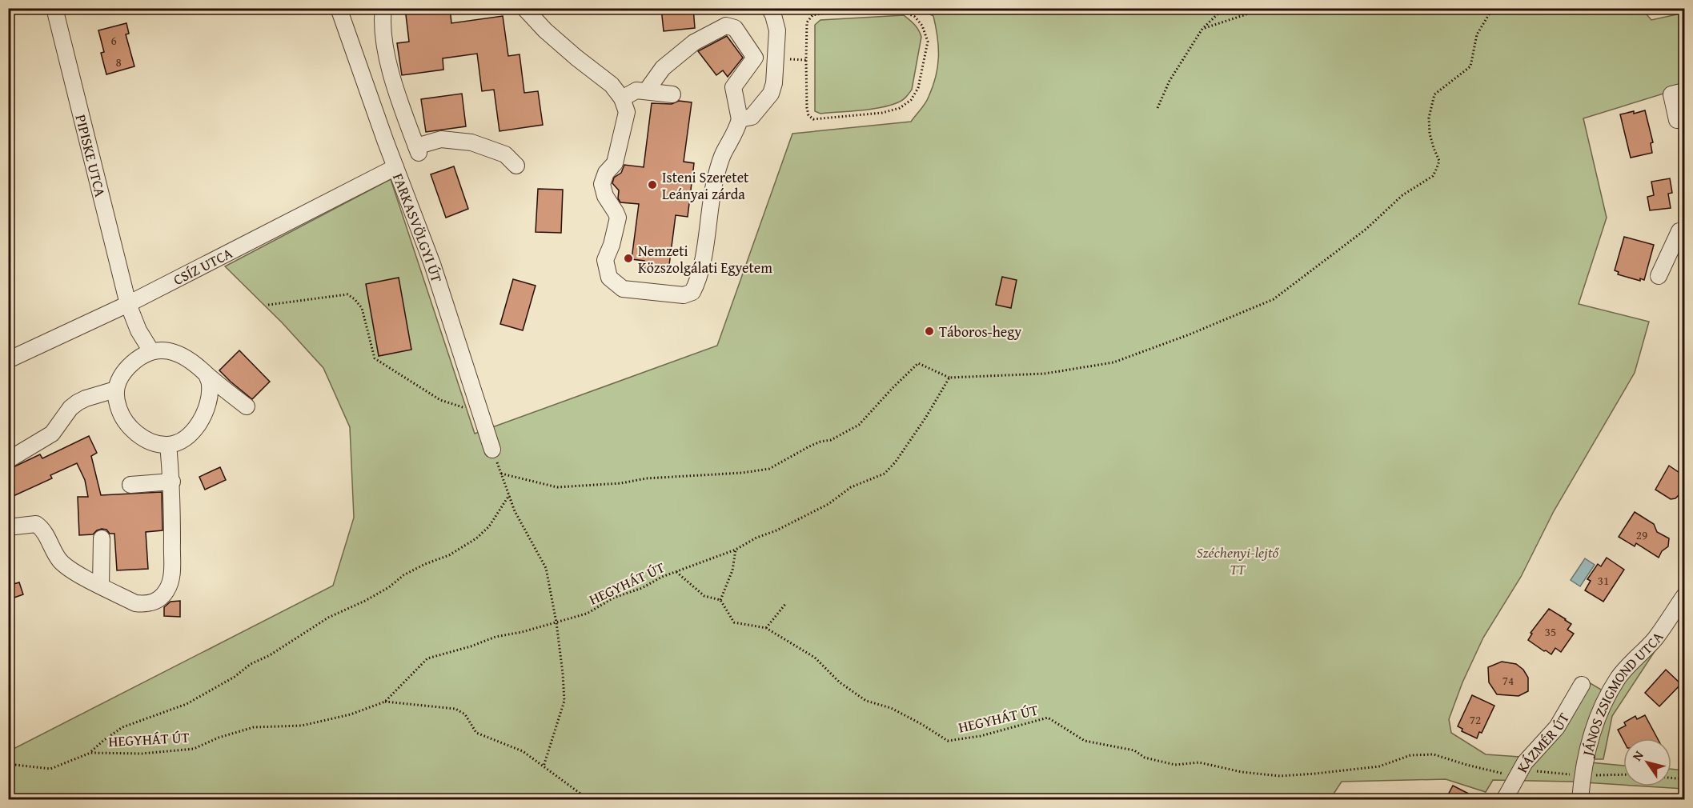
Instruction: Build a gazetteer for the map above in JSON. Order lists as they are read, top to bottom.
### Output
{
  "streets": {
    "street": [
      "PIPISKE UTCA",
      "FARKASVÖLGYI ÚT",
      "CSÍZ UTCA",
      "JÁNOS ZSIGMOND UTCA",
      "KÁZMÉR ÚT"
    ],
    "path": ["HEGYHÁT ÚT"]
  },
  "crossings": [
    ["PIPISKE UTCA", "CSÍZ UTCA"],
    ["FARKASVÖLGYI ÚT", "CSÍZ UTCA"],
    ["HEGYHÁT ÚT", "KÁZMÉR ÚT"]
  ],
  "parks": ["Széchenyi-lejtő TT"],
  "places": ["Isteni Szeretet Leányai zárda", "Nemzeti Közszolgálati Egyetem", "Táboros-hegy"],
  "house_numbers": [
    "6",
    "8",
    "29",
    "31",
    "35",
    "74",
    "72"
  ],
  "north": "top left"
}
